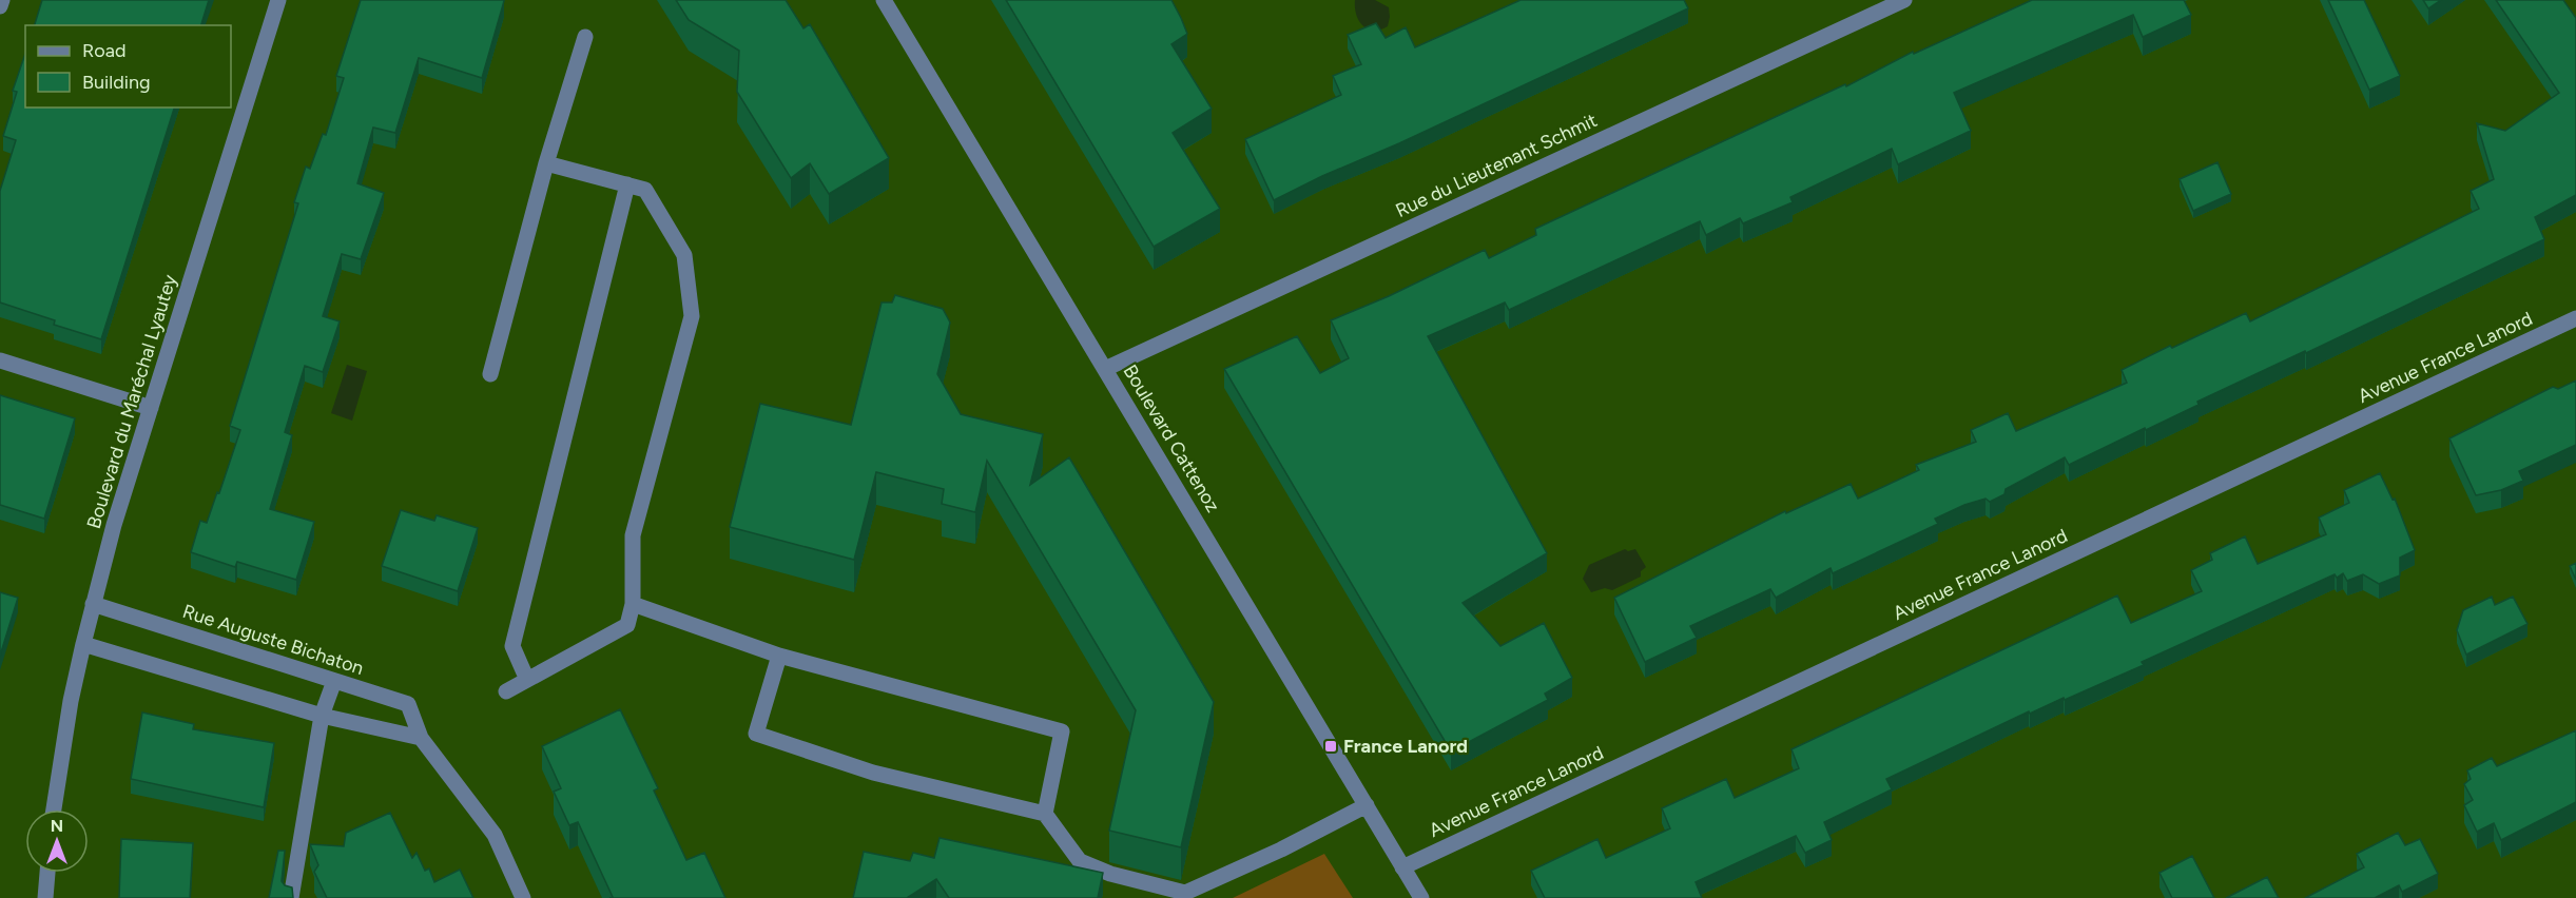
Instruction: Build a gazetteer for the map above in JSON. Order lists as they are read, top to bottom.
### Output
{
  "streets": {
    "street": [
      "Rue du Lieutenant Schmit",
      "Avenue France Lanord",
      "Boulevard du Maréchal Lyautey",
      "Boulevard Cattenoz",
      "Rue Auguste Bichaton"
    ]
  },
  "crossings": [
    ["Rue du Lieutenant Schmit", "Boulevard Cattenoz"],
    ["Avenue France Lanord", "Boulevard Cattenoz"],
    ["Boulevard du Maréchal Lyautey", "Rue Auguste Bichaton"]
  ],
  "places": {
    "transit": ["France Lanord"]
  },
  "legend": ["Road", "Building"],
  "north": "top"
}
